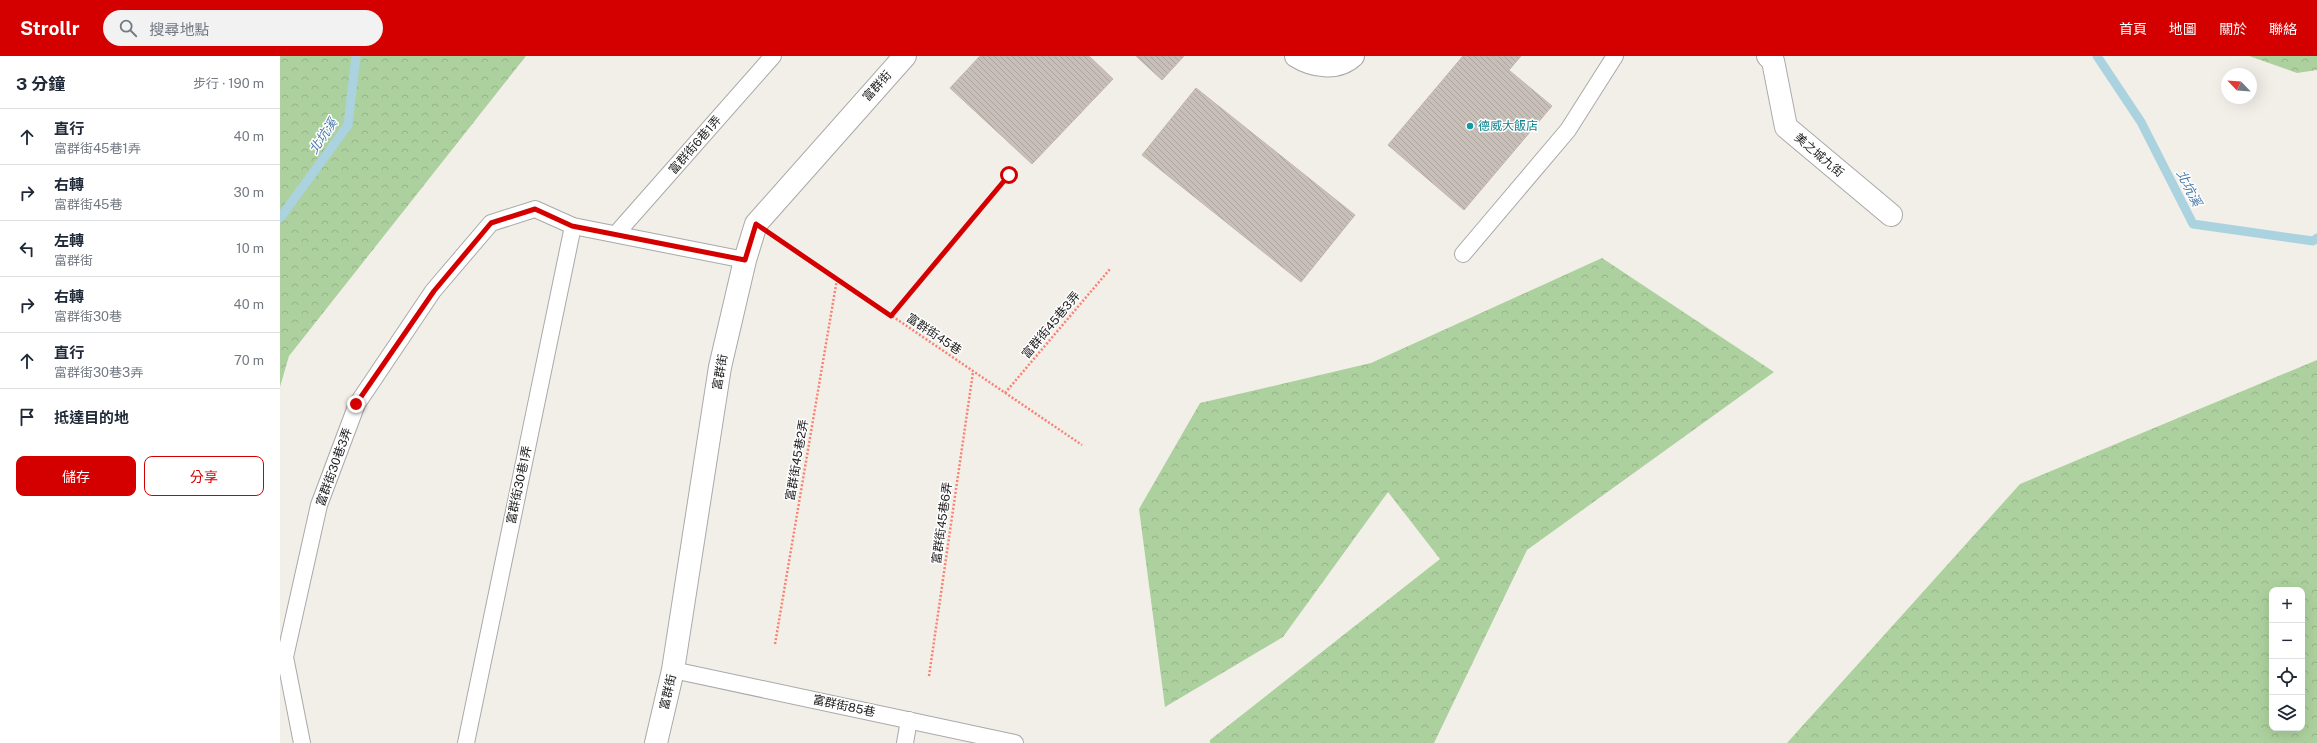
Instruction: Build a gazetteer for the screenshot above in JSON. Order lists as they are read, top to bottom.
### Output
{
  "streets": {
    "street": ["富群街", "美之城九街"],
    "lane": [
      "富群街6巷1弄",
      "富群街30巷3弄",
      "富群街30巷1弄",
      "富群街85巷"
    ],
    "path": [
      "富群街45巷3弄",
      "富群街45巷",
      "富群街45巷2弄",
      "富群街45巷6弄"
    ]
  },
  "crossings": [
    ["富群街", "富群街45巷"],
    ["富群街", "富群街30巷3弄"],
    ["富群街", "富群街85巷"],
    ["富群街6巷1弄", "富群街30巷3弄"],
    ["富群街45巷3弄", "富群街45巷"],
    ["富群街45巷", "富群街45巷2弄"],
    ["富群街45巷", "富群街45巷6弄"],
    ["富群街30巷3弄", "富群街30巷1弄"]
  ],
  "water": ["北坑溪"],
  "places": ["德威大飯店"],
  "north": "top left",
  "page": {
    "header": "Strollr",
    "search": "搜尋地點",
    "nav": [
      "首頁",
      "地圖",
      "關於",
      "聯絡"
    ],
    "heading": ["3 分鐘", "步行 · 190 m"],
    "list": [
      ["直行", "富群街45巷1弄", "40 m"],
      ["右轉", "富群街45巷", "30 m"],
      ["左轉", "富群街", "10 m"],
      ["右轉", "富群街30巷", "40 m"],
      ["直行", "富群街30巷3弄", "70 m"],
      "抵達目的地"
    ],
    "buttons": ["儲存", "分享"],
    "map_buttons": ["+", "−"]
  }
}
